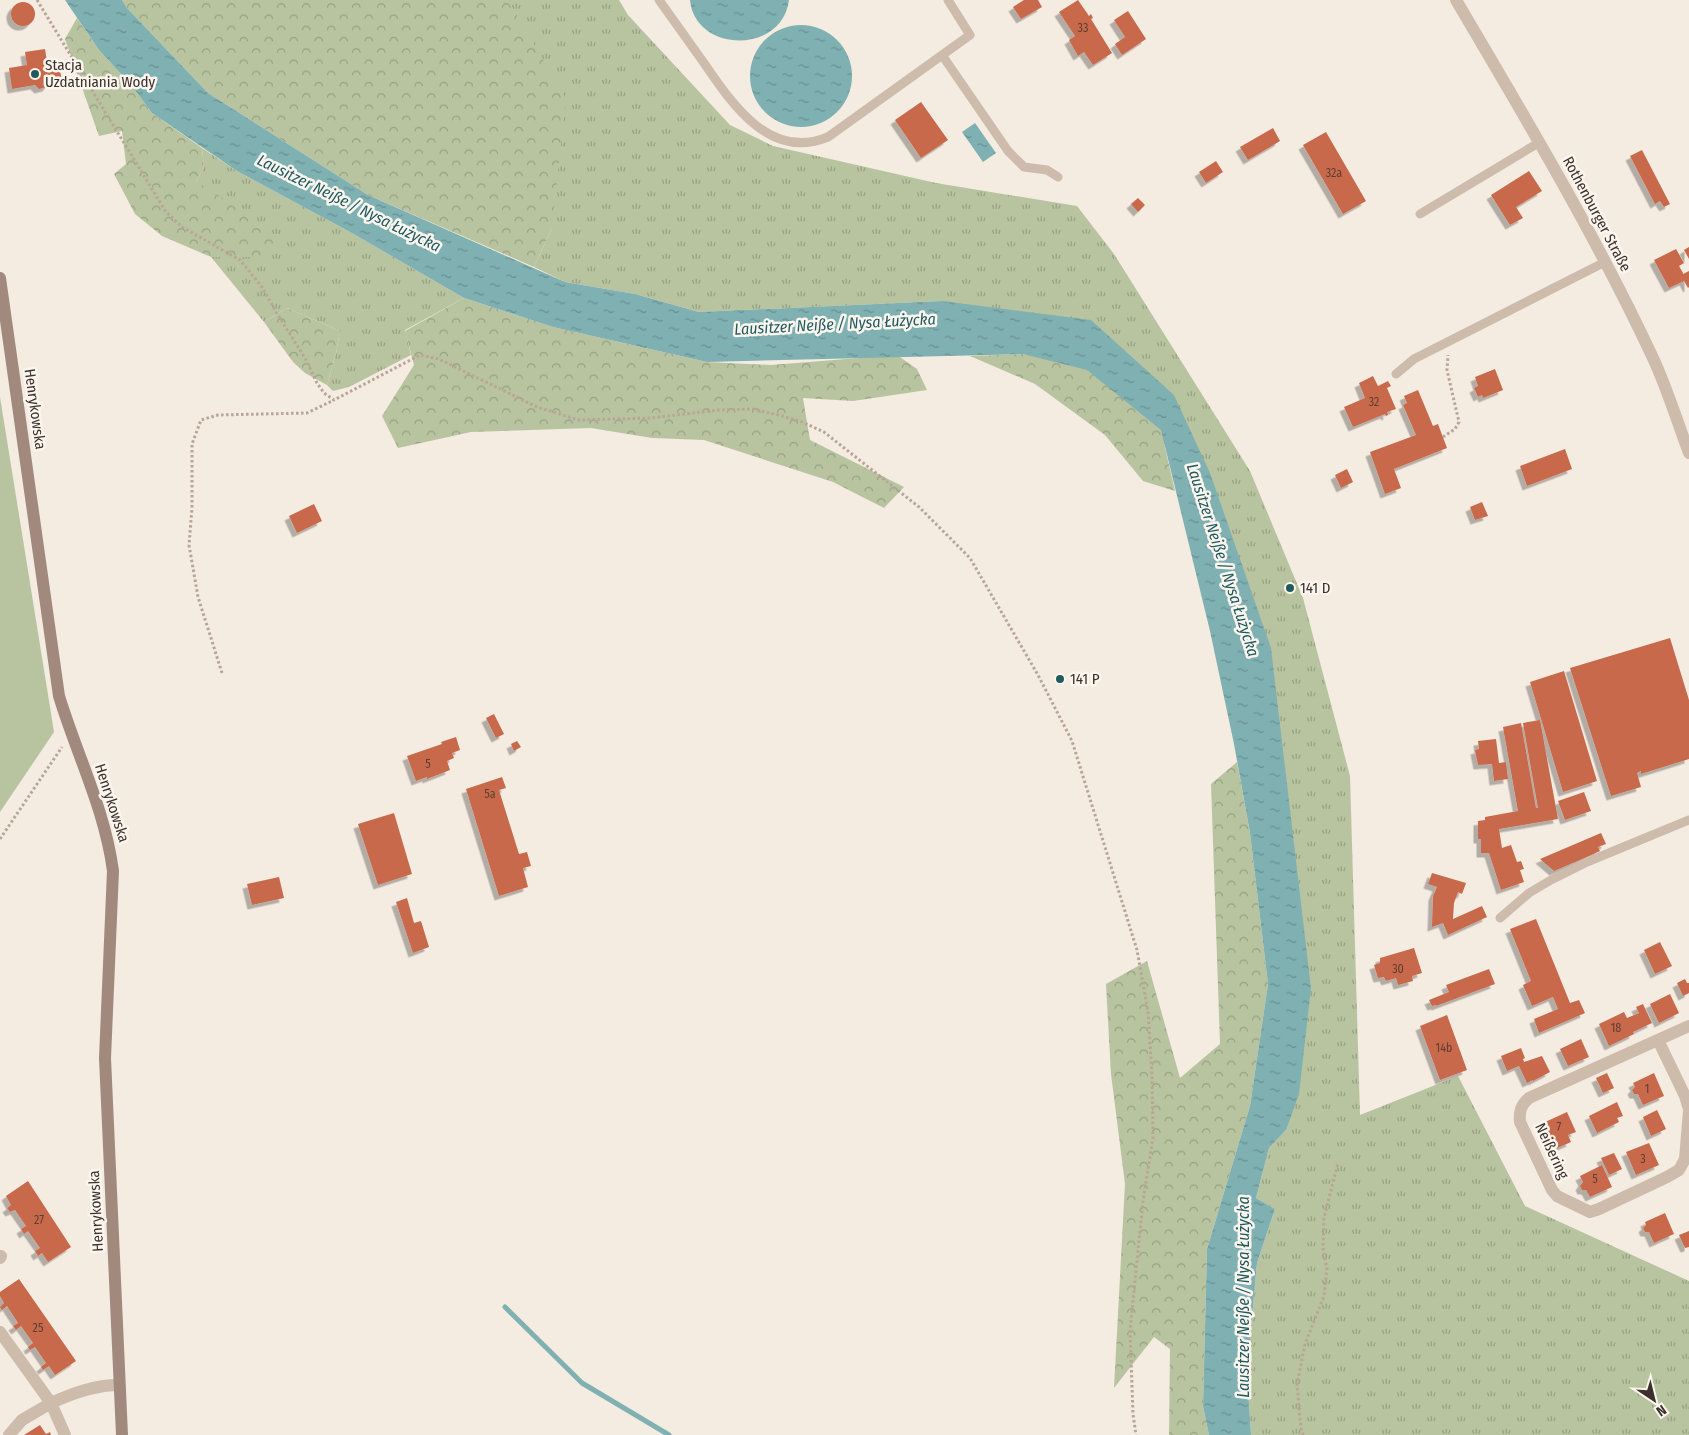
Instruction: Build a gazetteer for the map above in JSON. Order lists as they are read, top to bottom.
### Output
{
  "streets": {
    "main road": ["Henrykowska"],
    "street": ["Rothenburger Straße", "Neißering"]
  },
  "water": ["Lausitzer Neiße / Nysa Łużycka"],
  "places": ["Stacja Uzdatniania Wody", "141 D", "141 P"],
  "house_numbers": [
    "33",
    "32a",
    "32",
    "5",
    "5a",
    "30",
    "18",
    "14b",
    "1",
    "7",
    "3",
    "5",
    "27",
    "25"
  ],
  "north": "bottom right"
}
